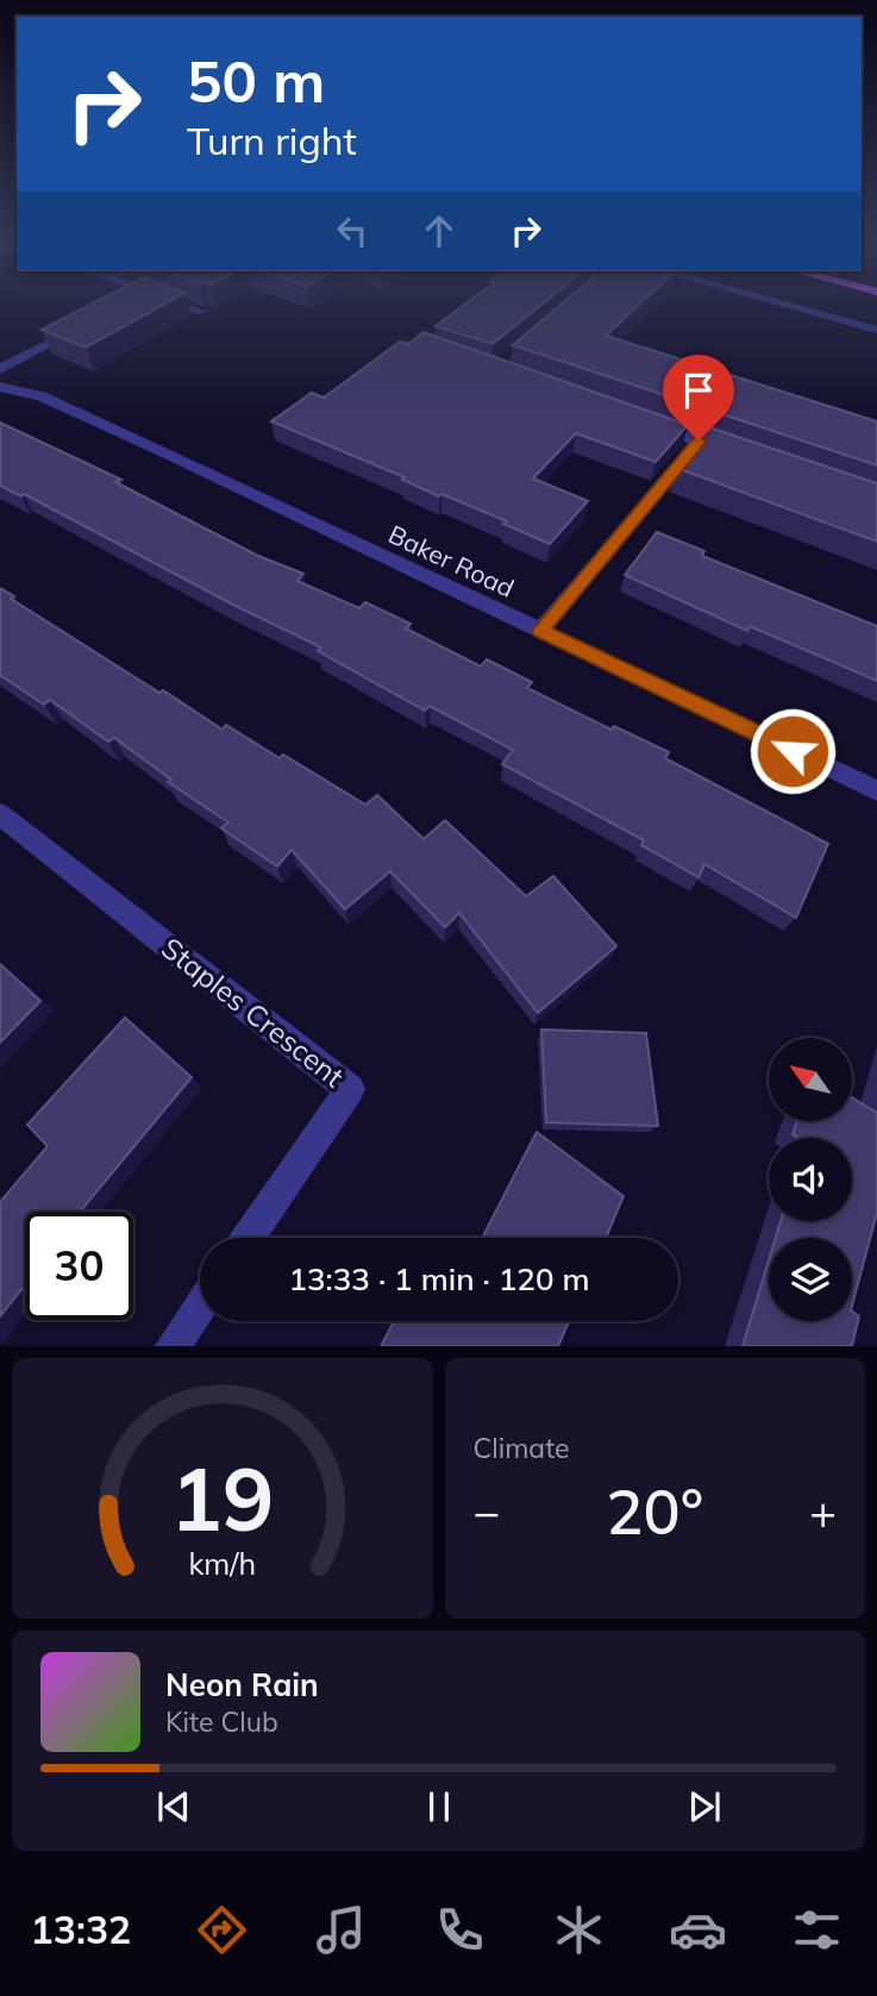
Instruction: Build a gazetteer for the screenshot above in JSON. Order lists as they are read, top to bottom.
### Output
{
  "streets": {
    "street": ["Baker Road", "Staples Crescent"]
  },
  "north": "top left",
  "page": {
    "turn": ["50 m", "Turn right"],
    "limit": "30",
    "trip": "13:33 · 1 min · 120 m",
    "tile": "Climate",
    "heat": ["−", "20°", "+"],
    "song": ["Neon Rain", "Kite Club"],
    "tabs": "13:32",
    "gauge": ["19", "km/h"]
  }
}
